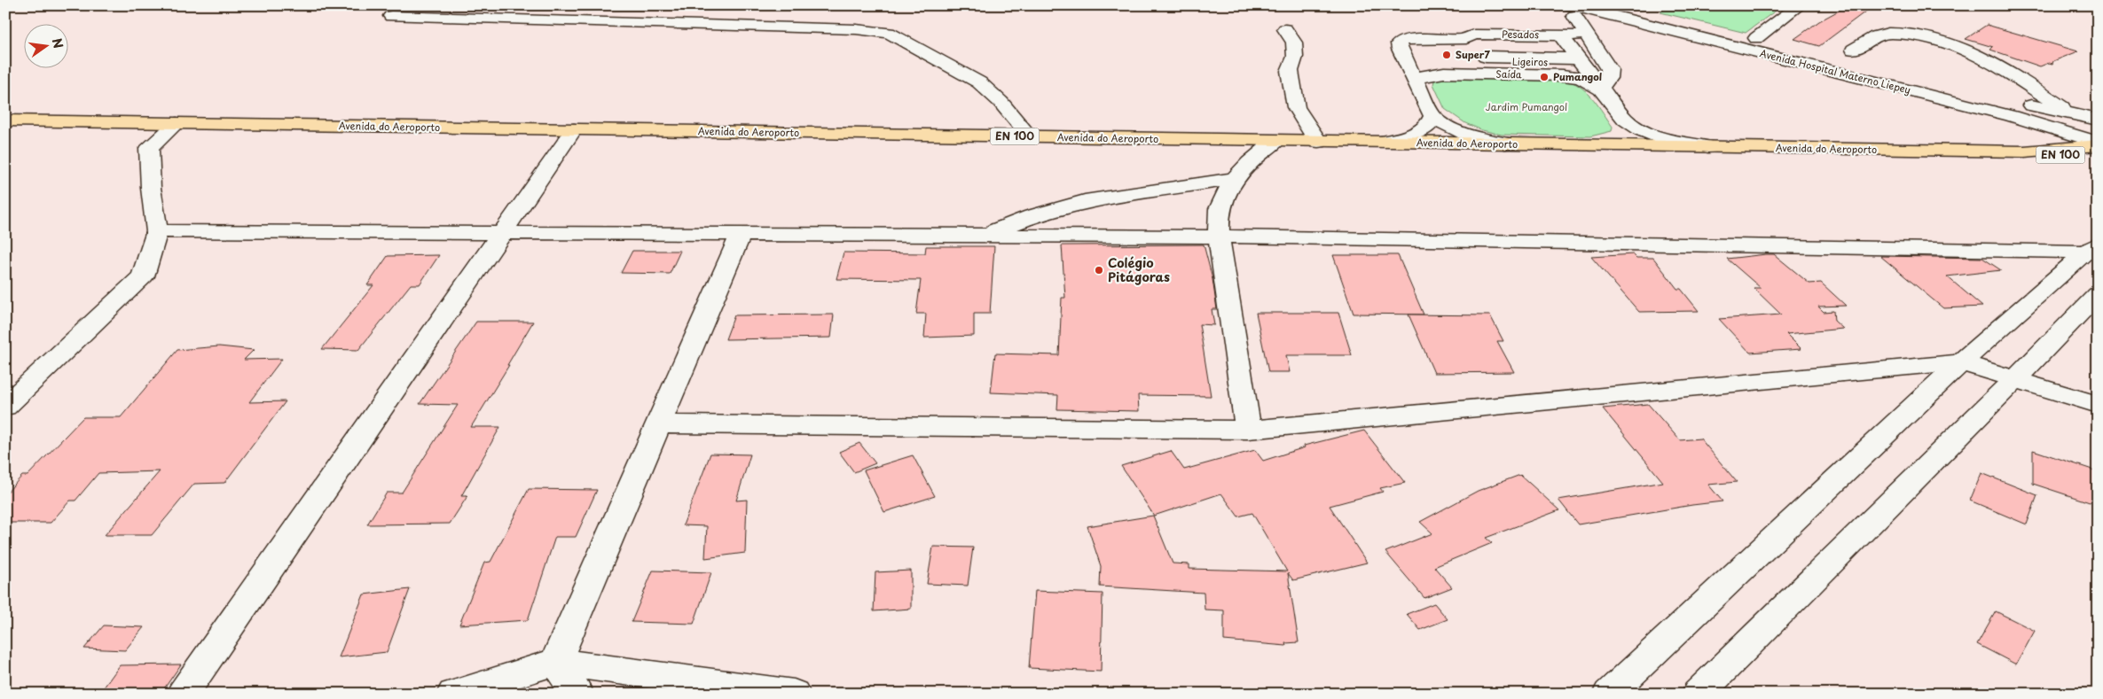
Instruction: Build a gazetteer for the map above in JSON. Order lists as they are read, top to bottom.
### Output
{
  "streets": {
    "main road": ["Avenida do Aeroporto", "EN 100"],
    "street": [
      "Pesados",
      "Ligeiros",
      "Avenida Hospital Materno Liepey",
      "Saída"
    ]
  },
  "crossings": [
    ["Pesados", "Ligeiros"],
    ["Pesados", "Saída"],
    ["Ligeiros", "Saída"],
    ["Avenida Hospital Materno Liepey", "EN 100"],
    ["Avenida do Aeroporto", "EN 100"]
  ],
  "parks": ["Jardim Pumangol"],
  "places": ["Super7", "Pumangol", "Colégio Pitágoras"],
  "north": "right"
}
